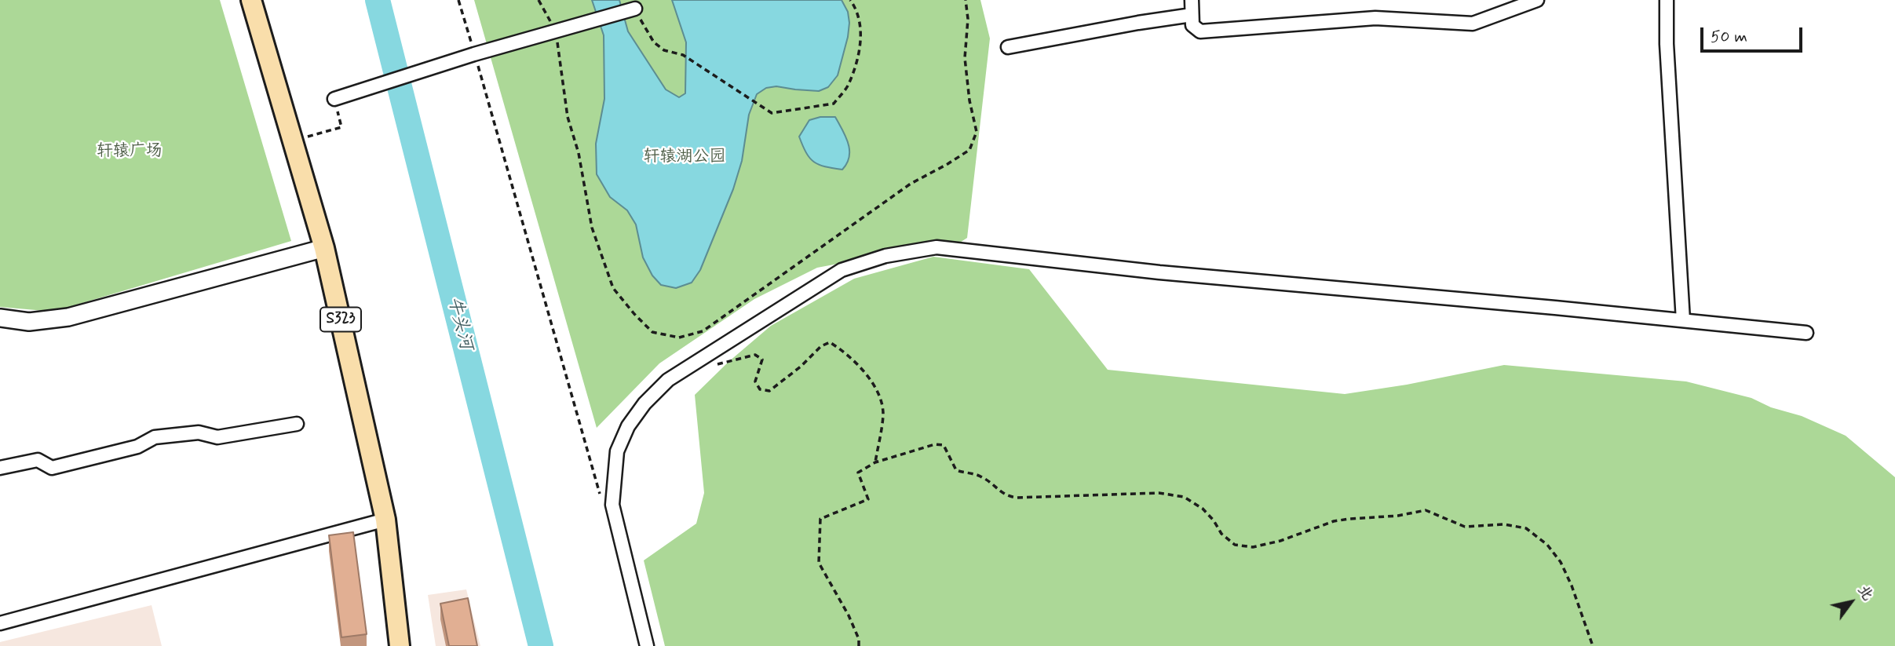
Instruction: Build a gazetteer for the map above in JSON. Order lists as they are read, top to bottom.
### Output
{
  "streets": {
    "main road": ["S323"]
  },
  "water": ["牛头河"],
  "parks": ["轩辕广场", "轩辕湖公园"],
  "scale_bar": "50 m",
  "north": "top right"
}
